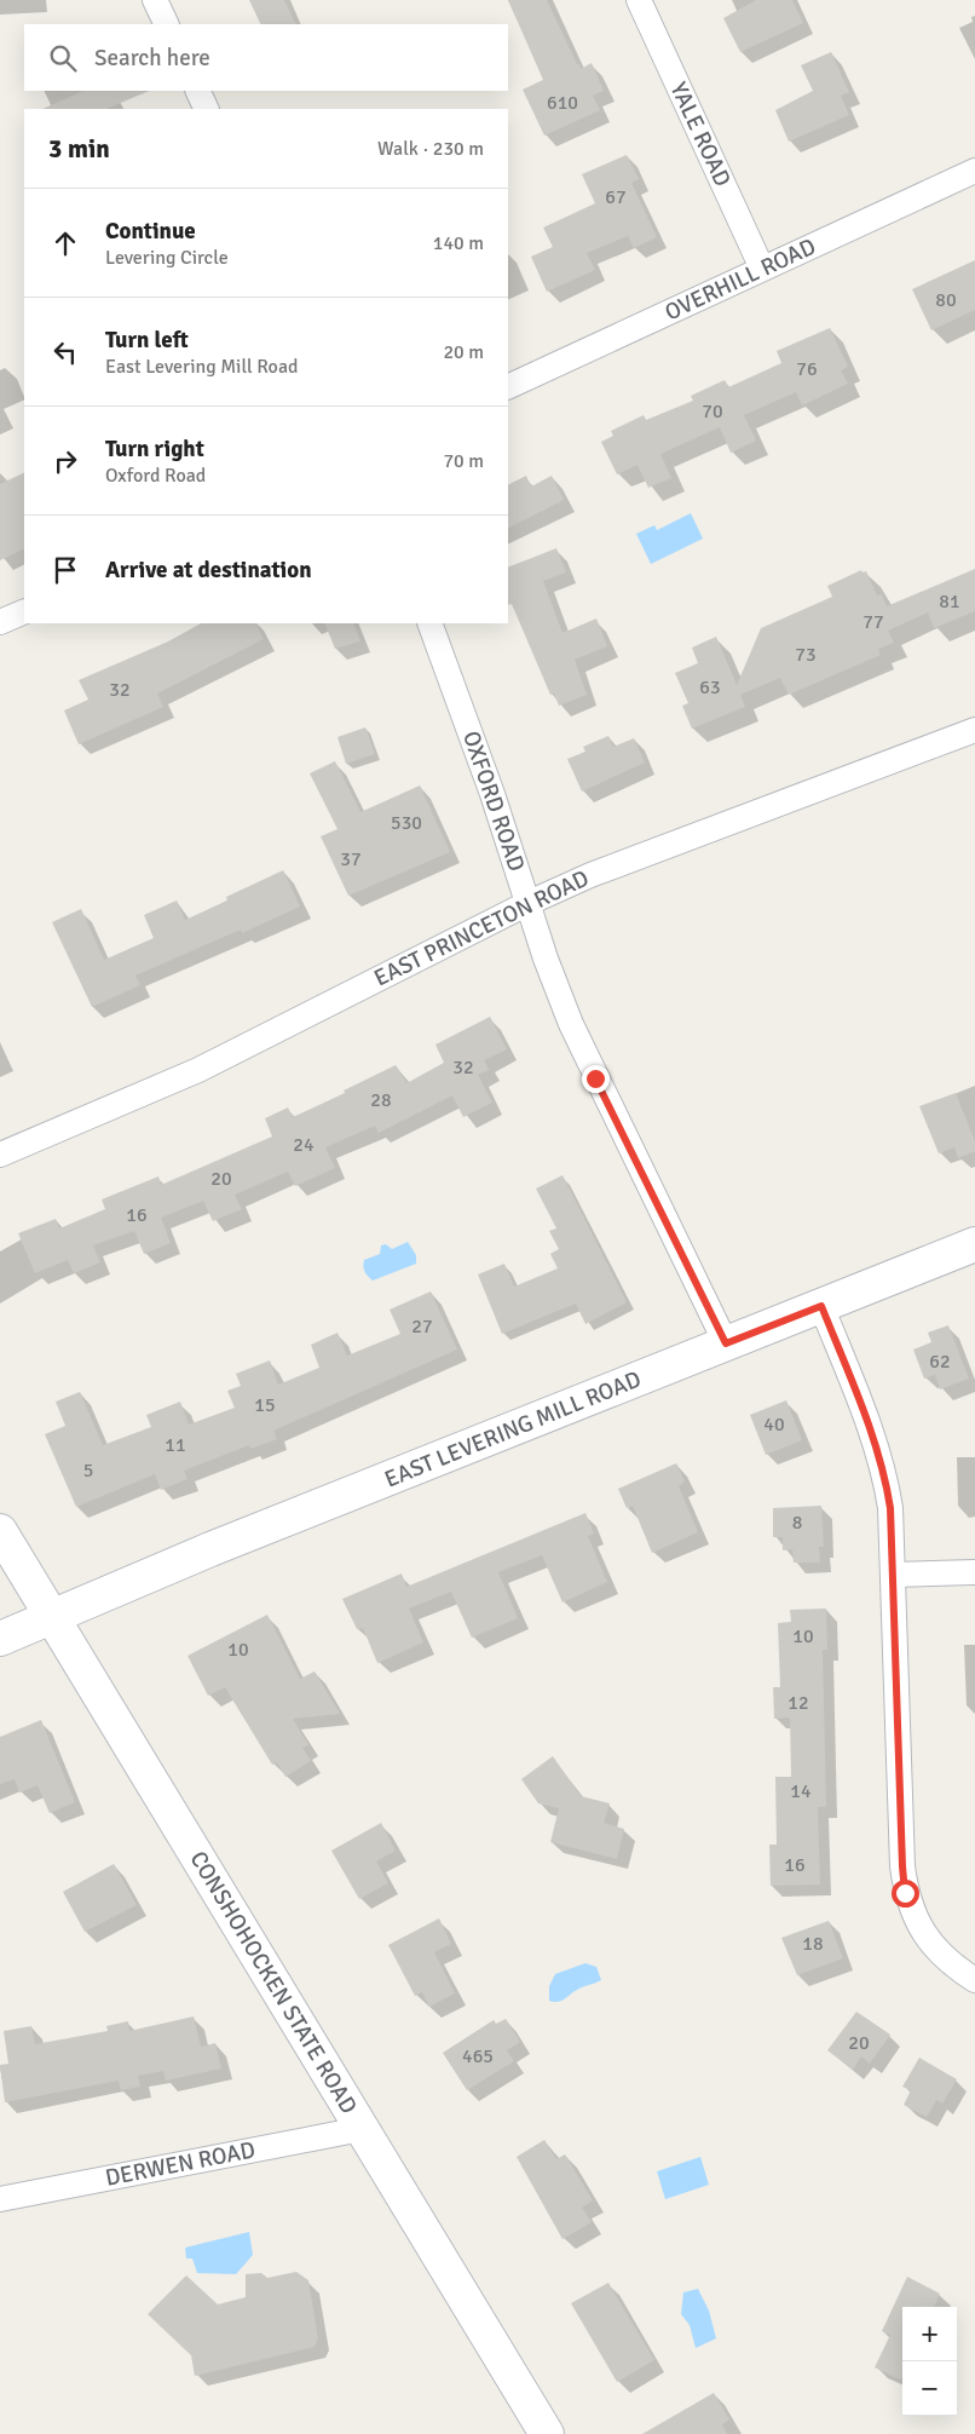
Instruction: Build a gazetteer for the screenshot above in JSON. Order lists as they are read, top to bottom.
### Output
{
  "streets": {
    "main road": ["EAST LEVERING MILL ROAD", "CONSHOHOCKEN STATE ROAD"],
    "street": [
      "YALE ROAD",
      "OVERHILL ROAD",
      "OXFORD ROAD",
      "EAST PRINCETON ROAD",
      "DERWEN ROAD"
    ]
  },
  "crossings": [
    ["YALE ROAD", "OVERHILL ROAD"],
    ["OXFORD ROAD", "EAST PRINCETON ROAD"],
    ["OXFORD ROAD", "EAST LEVERING MILL ROAD"],
    ["EAST LEVERING MILL ROAD", "CONSHOHOCKEN STATE ROAD"],
    ["CONSHOHOCKEN STATE ROAD", "DERWEN ROAD"]
  ],
  "house_numbers": [
    "610",
    "67",
    "80",
    "76",
    "70",
    "81",
    "77",
    "73",
    "63",
    "32",
    "530",
    "37",
    "32",
    "28",
    "24",
    "20",
    "16",
    "27",
    "62",
    "15",
    "40",
    "11",
    "5",
    "8",
    "10",
    "10",
    "12",
    "14",
    "16",
    "18",
    "20",
    "465"
  ],
  "page": {
    "search": "Search here",
    "heading": ["3 min", "Walk · 230 m"],
    "list": [
      ["Continue", "Levering Circle", "140 m"],
      ["Turn left", "East Levering Mill Road", "20 m"],
      ["Turn right", "Oxford Road", "70 m"],
      "Arrive at destination"
    ],
    "map_buttons": ["+", "−"]
  }
}
